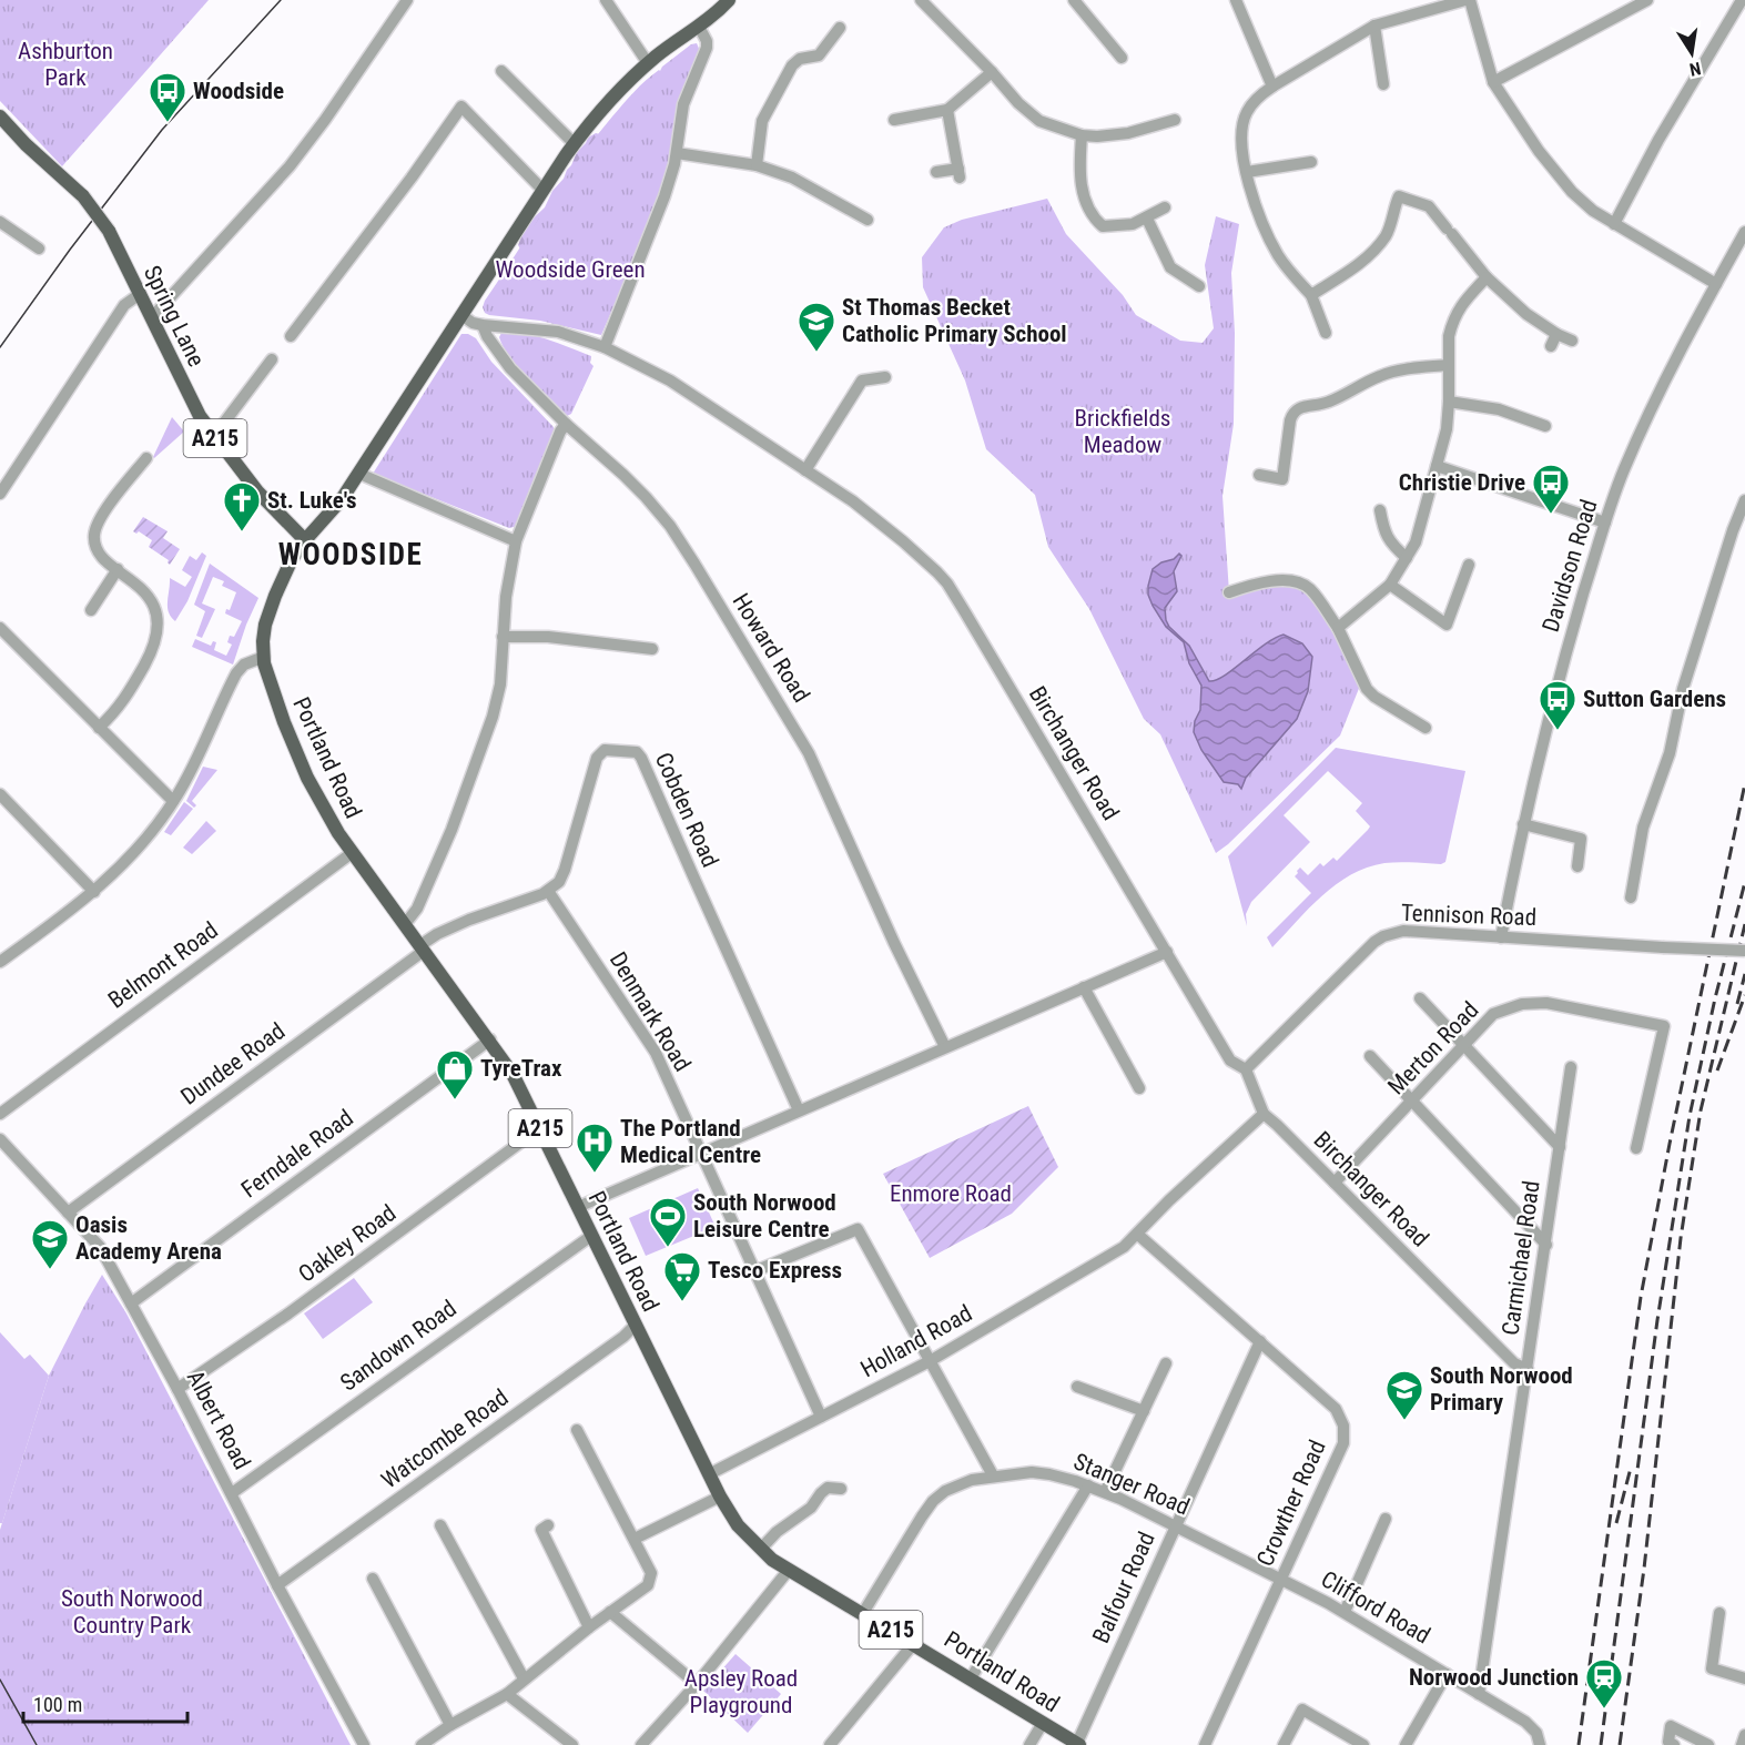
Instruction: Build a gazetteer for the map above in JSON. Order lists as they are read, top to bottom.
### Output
{
  "streets": {
    "main road": ["Spring Lane", "A215", "Portland Road"],
    "street": [
      "Davidson Road",
      "Howard Road",
      "Birchanger Road",
      "Cobden Road",
      "Tennison Road",
      "Belmont Road",
      "Denmark Road",
      "Merton Road",
      "Dundee Road",
      "Ferndale Road",
      "Oakley Road",
      "Carmichael Road",
      "Holland Road",
      "Sandown Road",
      "Albert Road",
      "Watcombe Road",
      "Stanger Road",
      "Crowther Road",
      "Balfour Road",
      "Clifford Road"
    ]
  },
  "crossings": [
    ["Spring Lane", "Portland Road"],
    ["Davidson Road", "Tennison Road"],
    ["Howard Road", "Birchanger Road"],
    ["Birchanger Road", "Tennison Road"],
    ["Birchanger Road", "Merton Road"],
    ["Birchanger Road", "Carmichael Road"],
    ["Birchanger Road", "Holland Road"],
    ["Portland Road", "Belmont Road"],
    ["Portland Road", "Dundee Road"],
    ["Portland Road", "Ferndale Road"],
    ["Portland Road", "Oakley Road"],
    ["Portland Road", "Holland Road"],
    ["Portland Road", "Sandown Road"],
    ["Portland Road", "Watcombe Road"],
    ["Portland Road", "Stanger Road"],
    ["Portland Road", "Balfour Road"],
    ["Cobden Road", "Denmark Road"],
    ["Denmark Road", "Holland Road"],
    ["Dundee Road", "Albert Road"],
    ["Ferndale Road", "Albert Road"],
    ["Oakley Road", "Albert Road"],
    ["Carmichael Road", "Clifford Road"],
    ["Holland Road", "Crowther Road"],
    ["Sandown Road", "Albert Road"],
    ["Albert Road", "Watcombe Road"],
    ["Stanger Road", "Crowther Road"],
    ["Stanger Road", "Balfour Road"],
    ["Stanger Road", "Clifford Road"],
    ["Crowther Road", "Balfour Road"],
    ["Crowther Road", "Clifford Road"]
  ],
  "districts": ["WOODSIDE"],
  "parks": [
    "Ashburton Park",
    "Woodside Green",
    "Brickfields Meadow",
    "Enmore Road",
    "South Norwood Country Park",
    "Apsley Road Playground"
  ],
  "places": {
    "bus stop": ["Woodside", "Christie Drive", "Sutton Gardens"],
    "school or university": ["St Thomas Becket Catholic Primary School", "Oasis Academy Arena", "South Norwood Primary"],
    "church": ["St. Luke's"],
    "shop": ["TyreTrax"],
    "hospital": ["The Portland Medical Centre"],
    "sports": ["South Norwood Leisure Centre"],
    "supermarket": ["Tesco Express"],
    "station": ["Norwood Junction"]
  },
  "scale_bar": "100 m",
  "north": "bottom"
}
